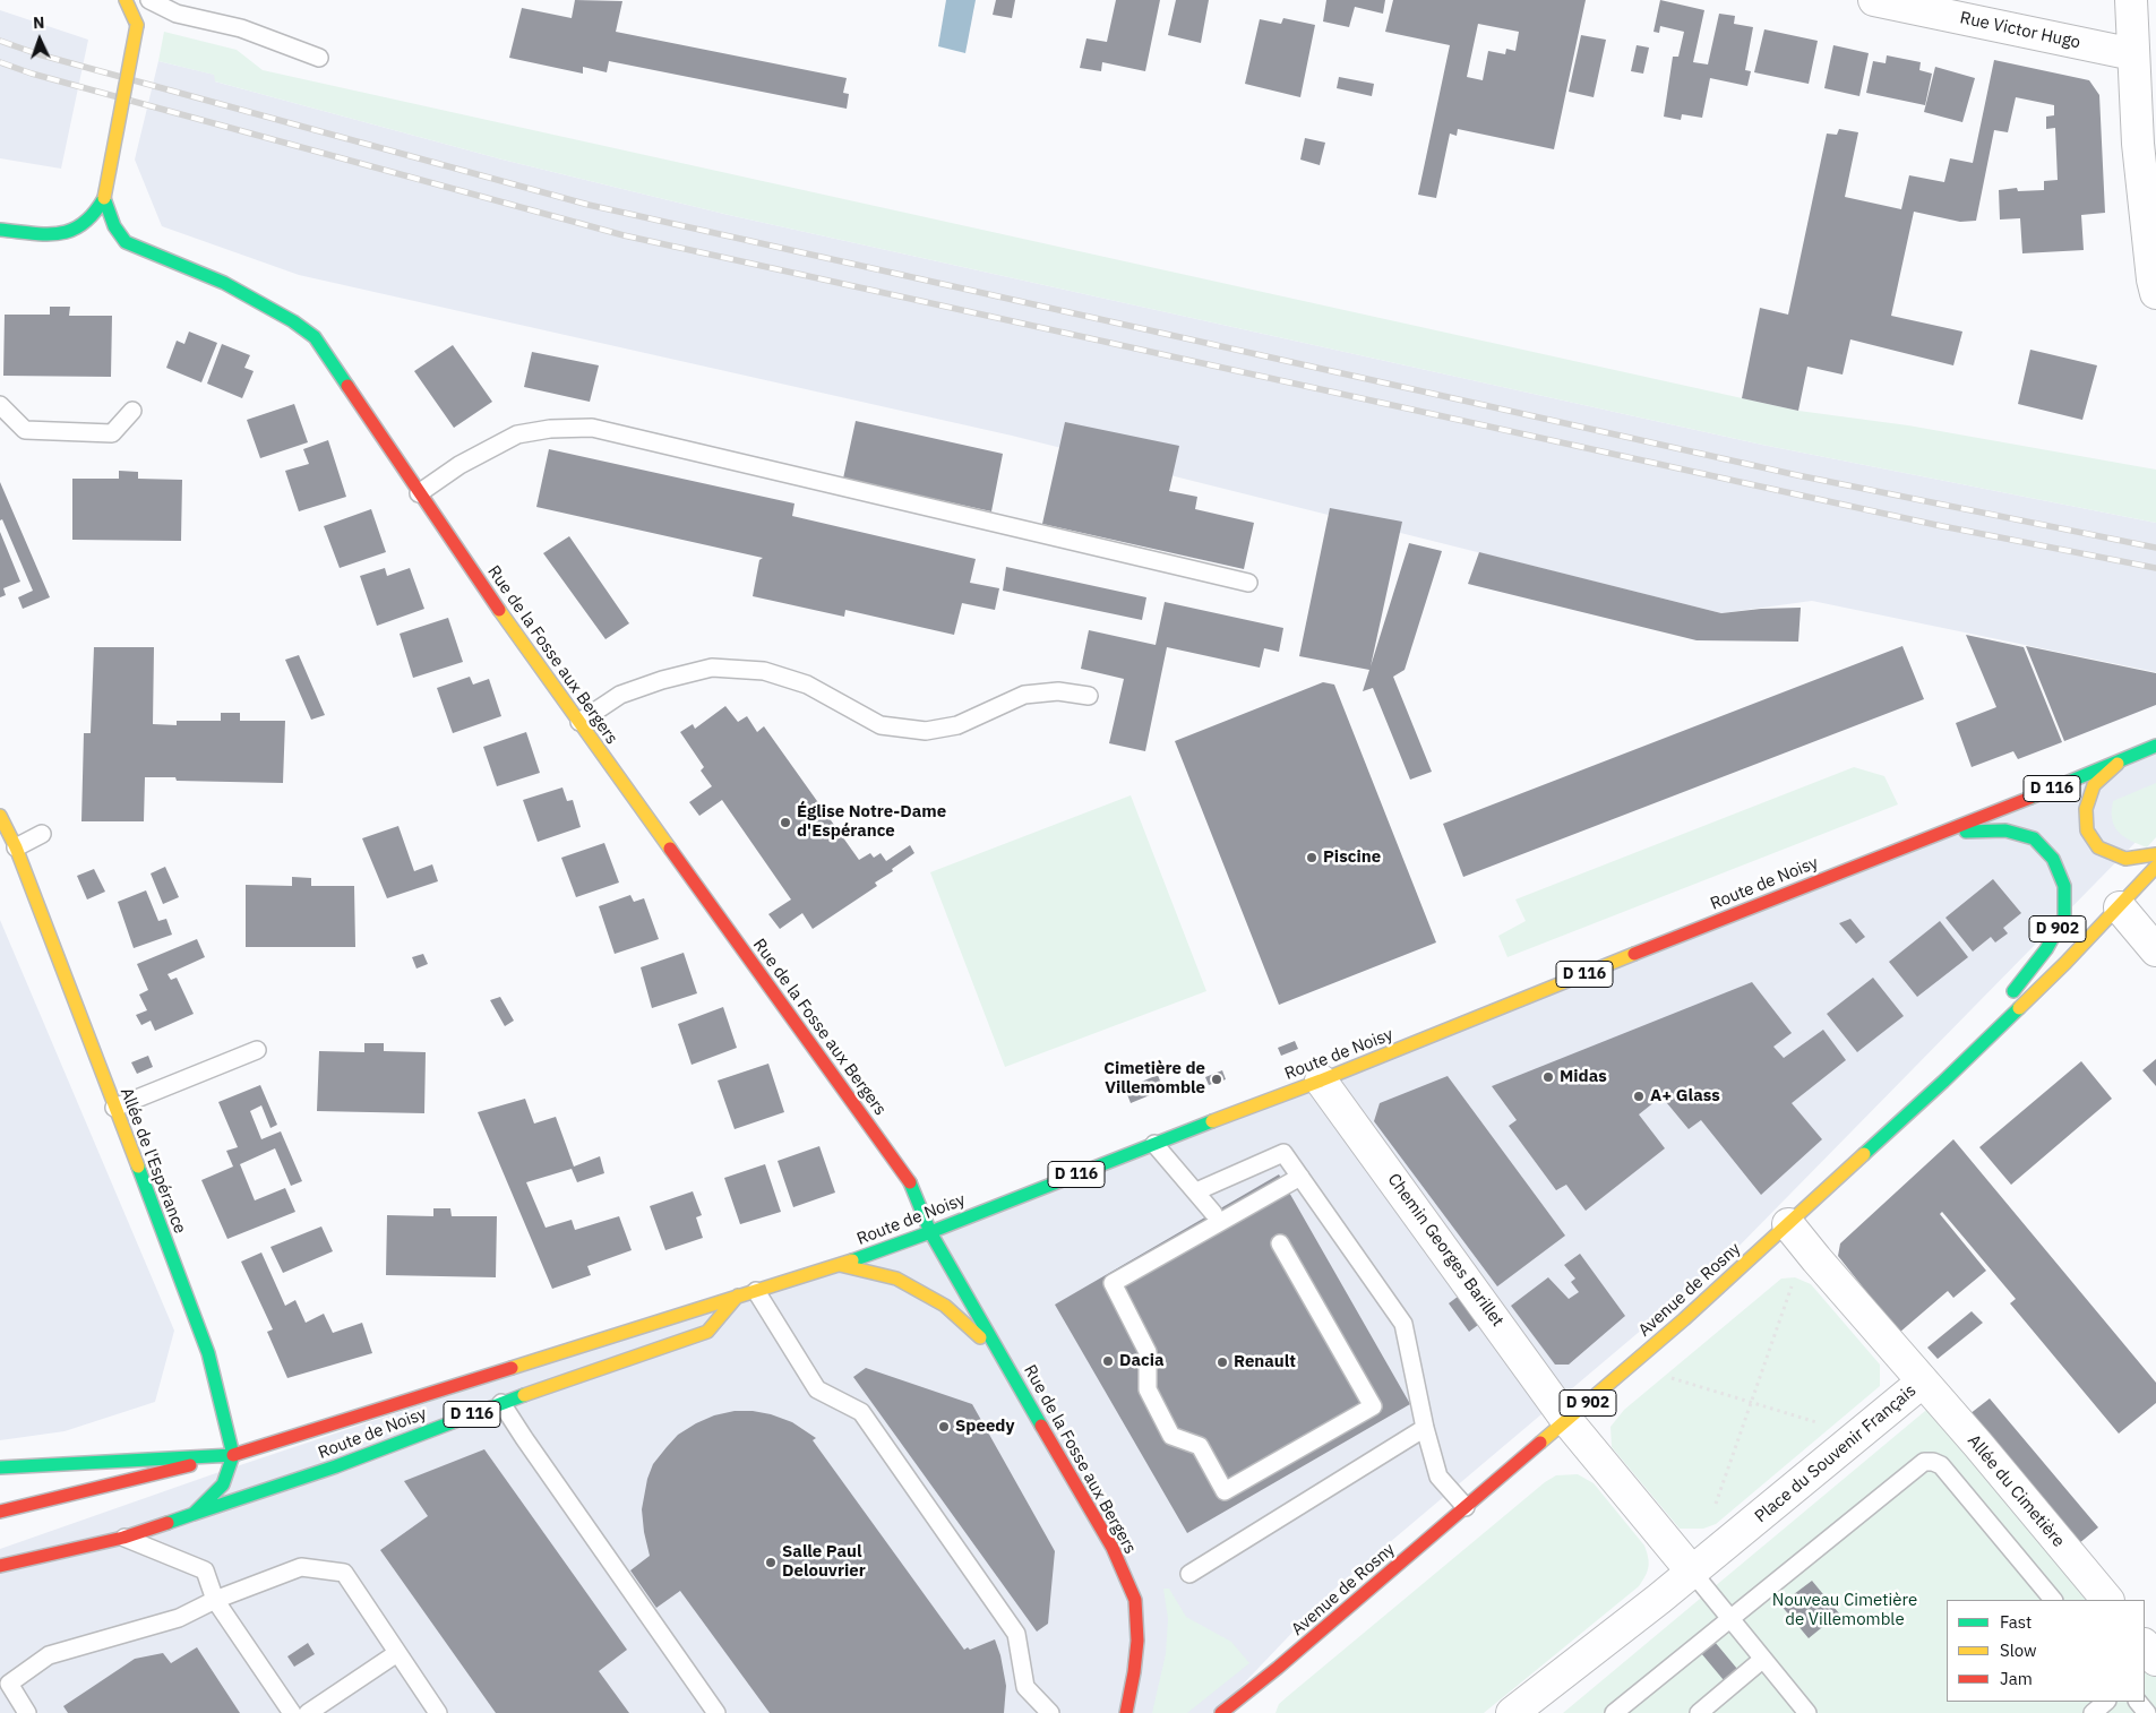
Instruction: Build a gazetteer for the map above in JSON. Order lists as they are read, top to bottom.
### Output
{
  "streets": {
    "main road": [
      "Rue de la Fosse aux Bergers",
      "D 116",
      "Route de Noisy",
      "D 902",
      "Allée de l'Espérance",
      "Avenue de Rosny"
    ],
    "street": [
      "Rue Victor Hugo",
      "Chemin Georges Barillet",
      "Place du Souvenir Français",
      "Allée du Cimetière"
    ]
  },
  "crossings": [
    ["Rue de la Fosse aux Bergers", "Route de Noisy"],
    ["D 116", "Route de Noisy"],
    ["D 116", "Allée de l'Espérance"],
    ["Route de Noisy", "Allée de l'Espérance"],
    ["Route de Noisy", "Chemin Georges Barillet"],
    ["Route de Noisy", "Avenue de Rosny"],
    ["Chemin Georges Barillet", "Avenue de Rosny"],
    ["Avenue de Rosny", "Place du Souvenir Français"],
    ["Place du Souvenir Français", "Allée du Cimetière"]
  ],
  "parks": ["Nouveau Cimetière de Villemomble"],
  "places": [
    "Église Notre-Dame d'Espérance",
    "Piscine",
    "Midas",
    "Cimetière de Villemomble",
    "A+ Glass",
    "Dacia",
    "Renault",
    "Speedy",
    "Salle Paul Delouvrier"
  ],
  "legend": ["Fast", "Slow", "Jam"],
  "north": "top"
}
